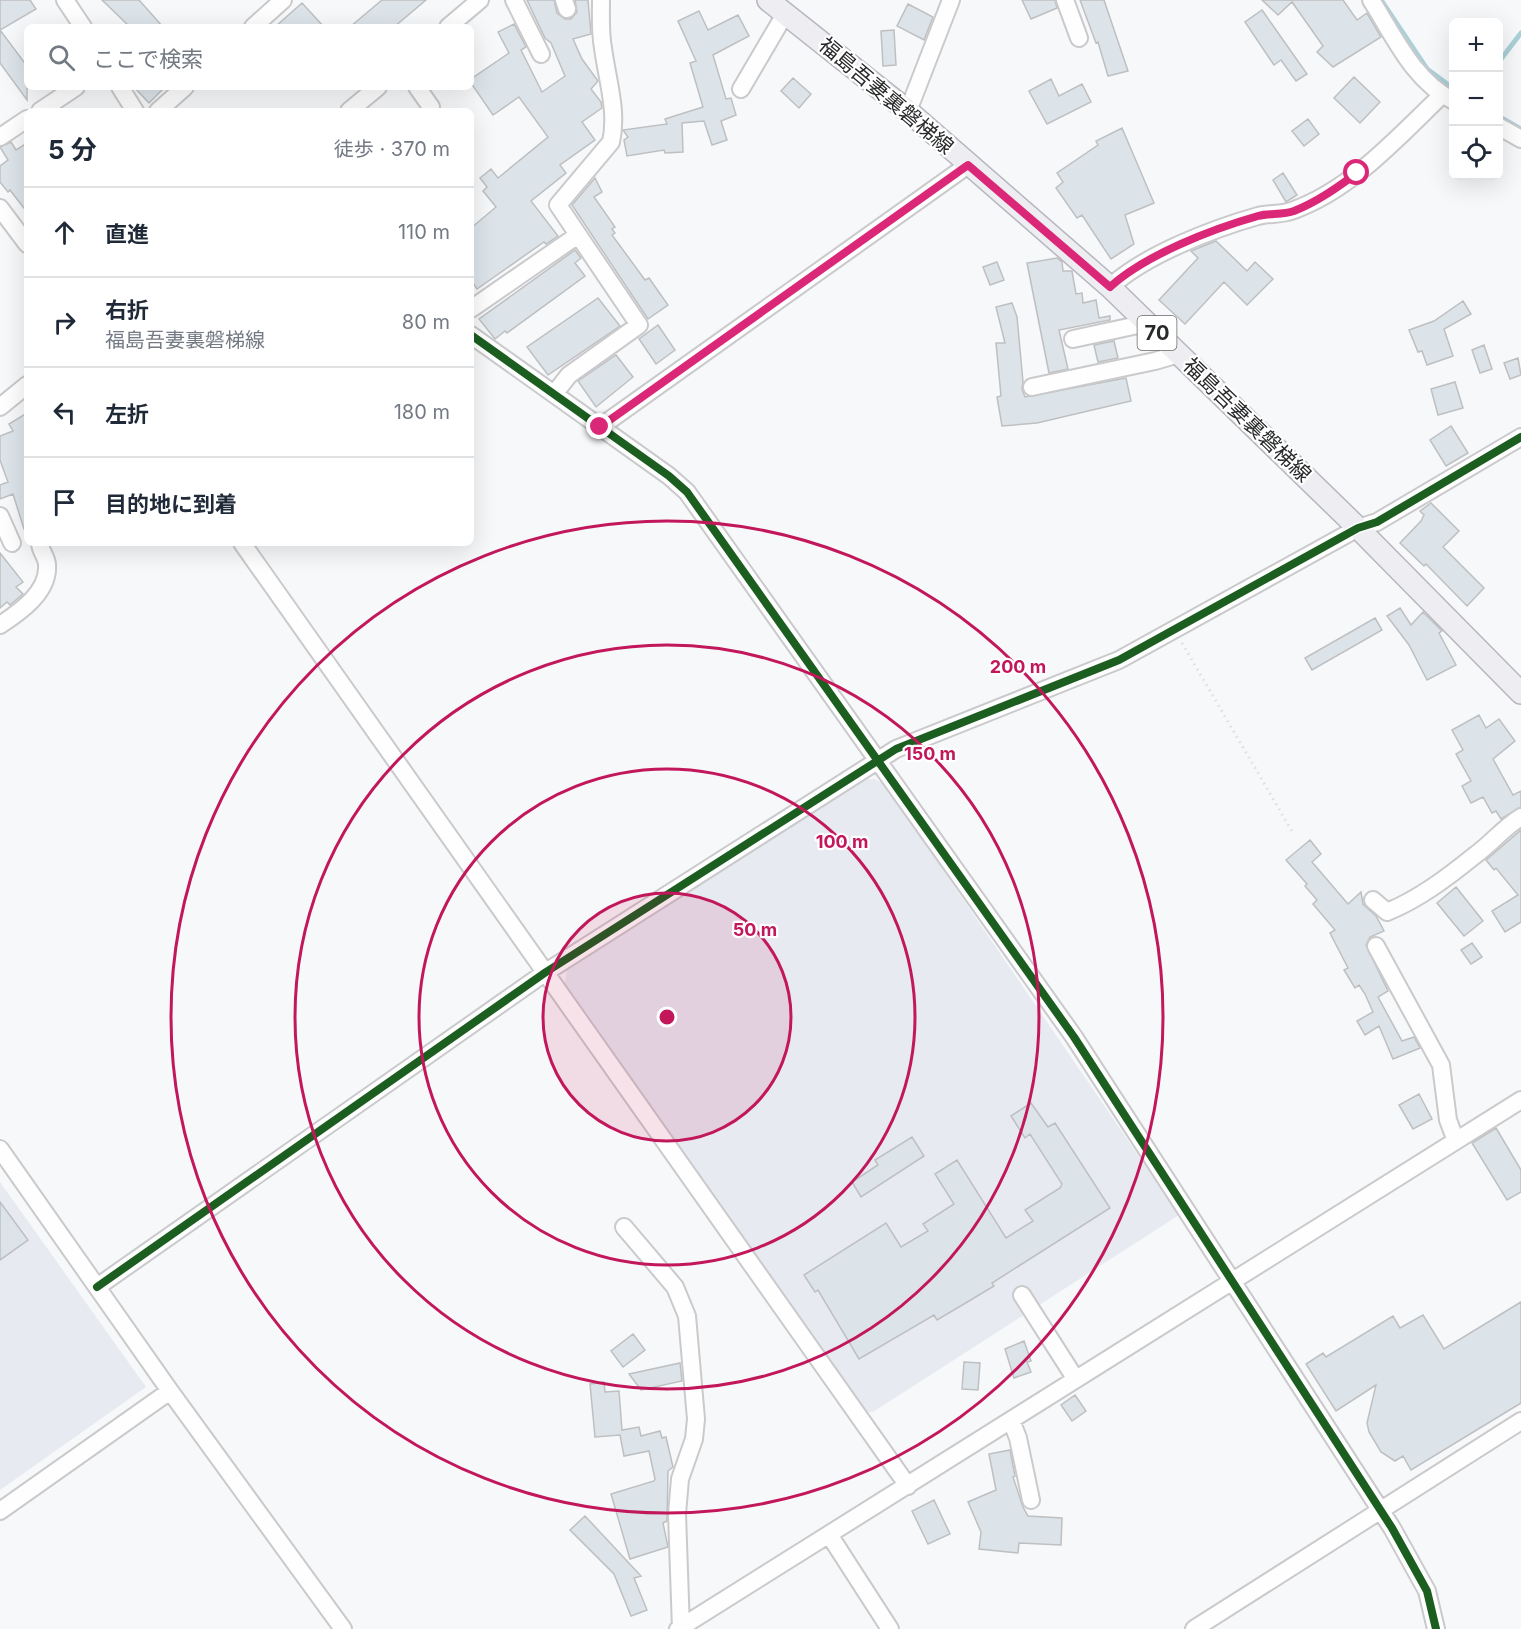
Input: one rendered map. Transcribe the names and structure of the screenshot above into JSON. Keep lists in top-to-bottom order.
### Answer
{
  "streets": {
    "main road": ["福島吾妻裏磐梯線", "70"]
  },
  "page": {
    "map_buttons": ["+", "−"],
    "search": "ここで検索",
    "heading": ["5 分", "徒歩 · 370 m"],
    "list": [
      ["直進", "110 m"],
      ["右折", "福島吾妻裏磐梯線", "80 m"],
      ["左折", "180 m"],
      "目的地に到着"
    ]
  },
  "rings": [
    "200 m",
    "150 m",
    "100 m",
    "50 m"
  ]
}
